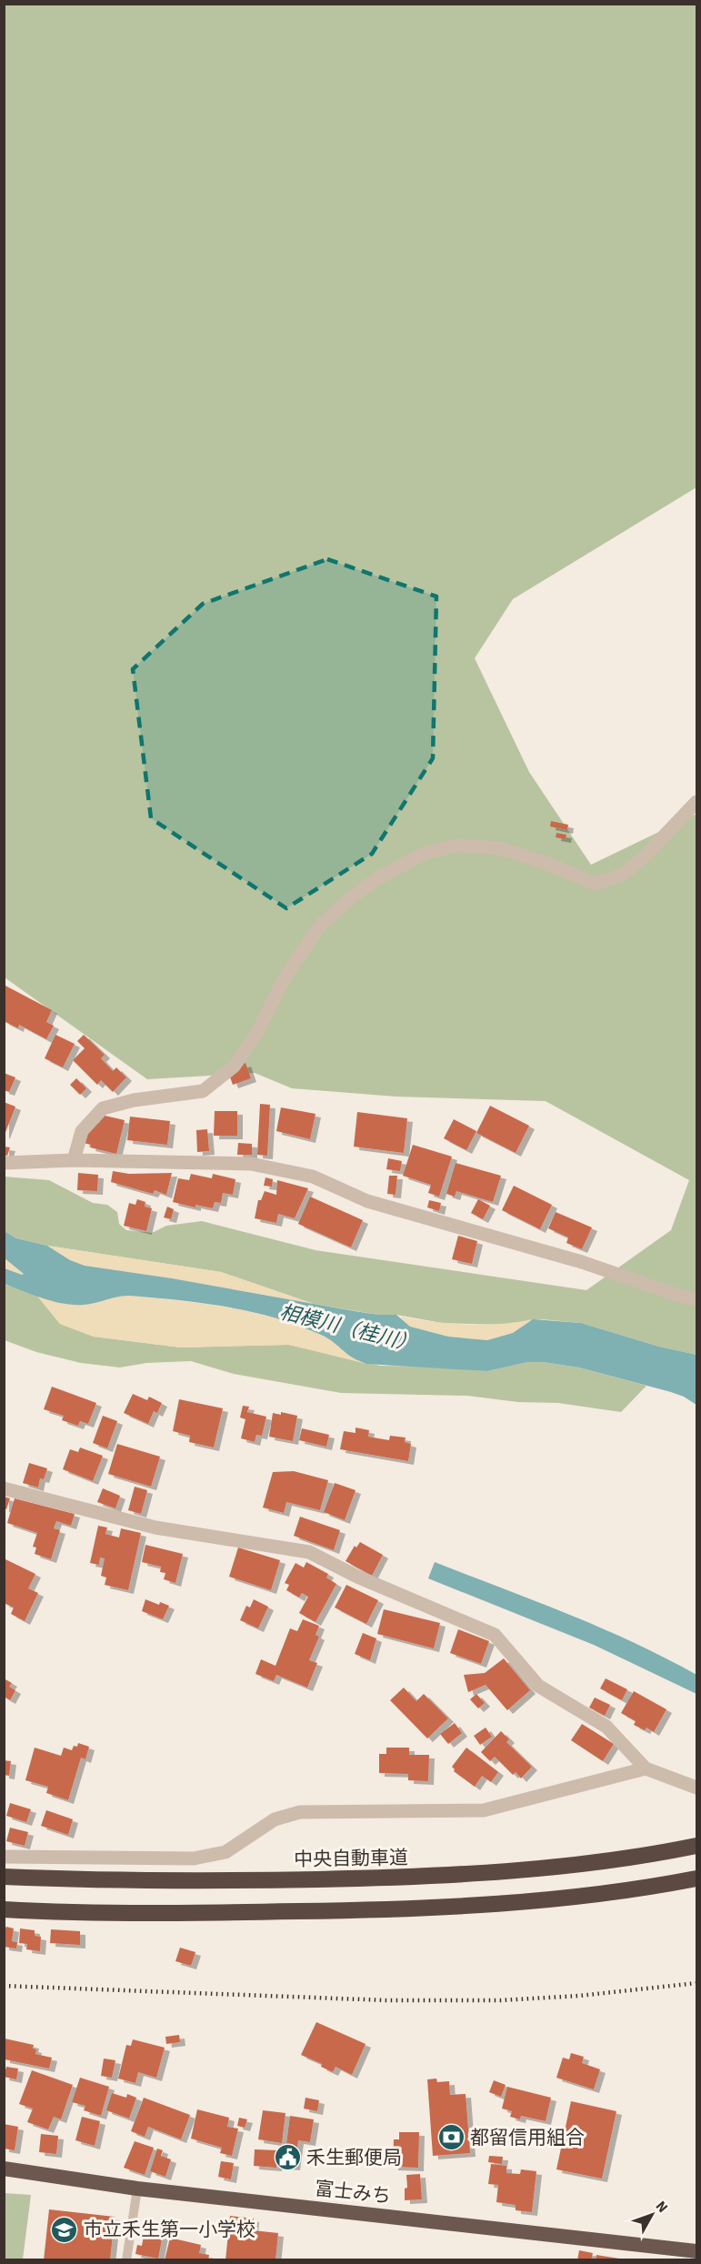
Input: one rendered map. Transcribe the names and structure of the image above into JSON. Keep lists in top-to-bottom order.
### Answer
{
  "streets": {
    "highway": ["中央自動車道", "富士みち"]
  },
  "water": ["相模川（桂川）"],
  "places": {
    "bank": ["都留信用組合"],
    "public building": ["禾生郵便局"],
    "school or university": ["市立禾生第一小学校"]
  },
  "north": "top right"
}
